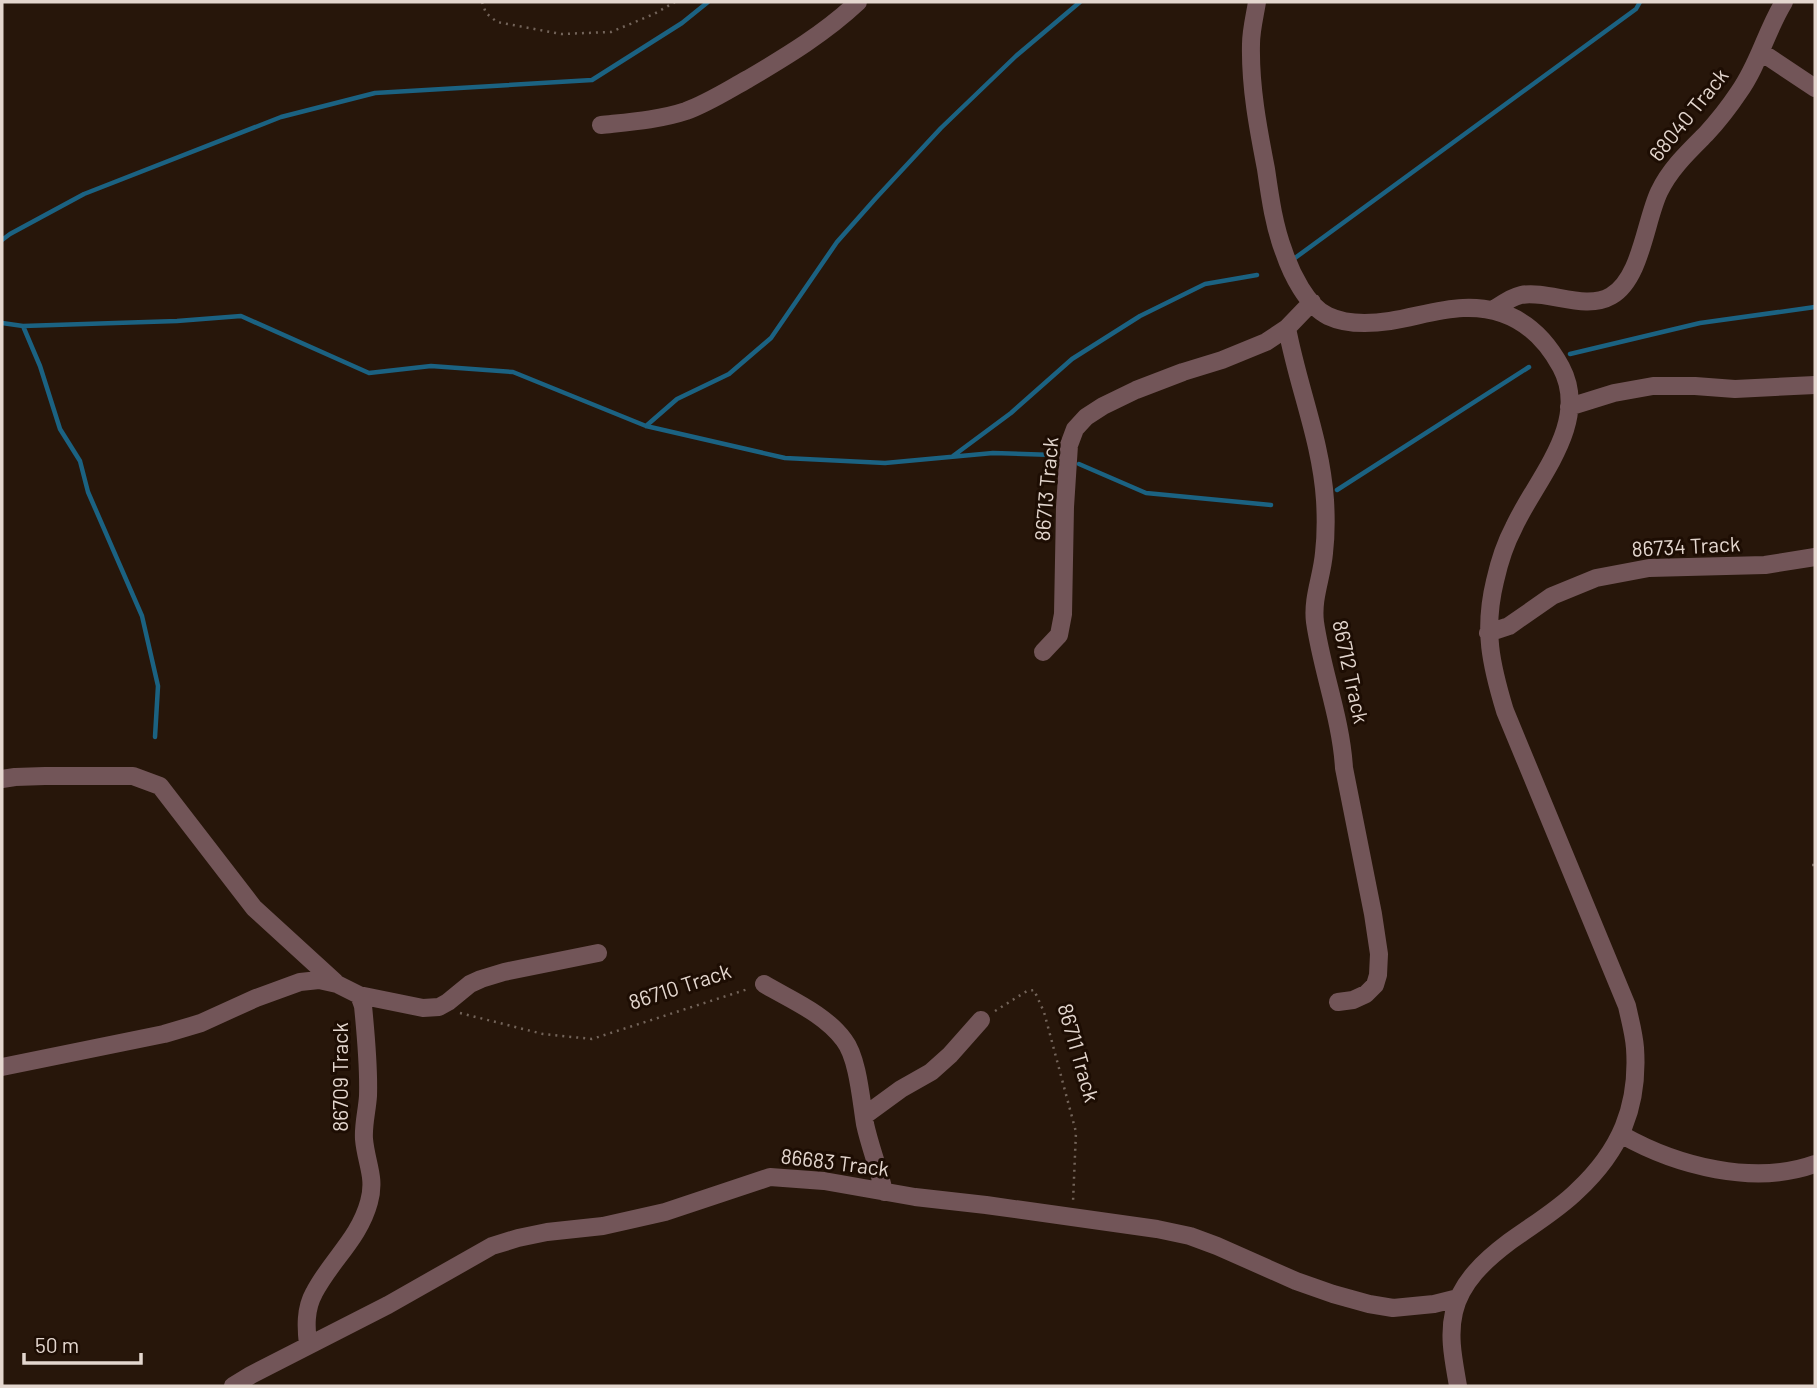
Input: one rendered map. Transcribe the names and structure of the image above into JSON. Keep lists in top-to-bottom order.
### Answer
{
  "streets": {
    "street": [
      "68040 Track",
      "86713 Track",
      "86734 Track",
      "86712 Track",
      "86710 Track",
      "86709 Track",
      "86683 Track"
    ],
    "path": ["86711 Track"]
  },
  "crossings": [
    ["86713 Track", "86712 Track"],
    ["86710 Track", "86683 Track"],
    ["86711 Track", "86683 Track"],
    ["86709 Track", "86683 Track"]
  ],
  "scale_bar": "50 m"
}
